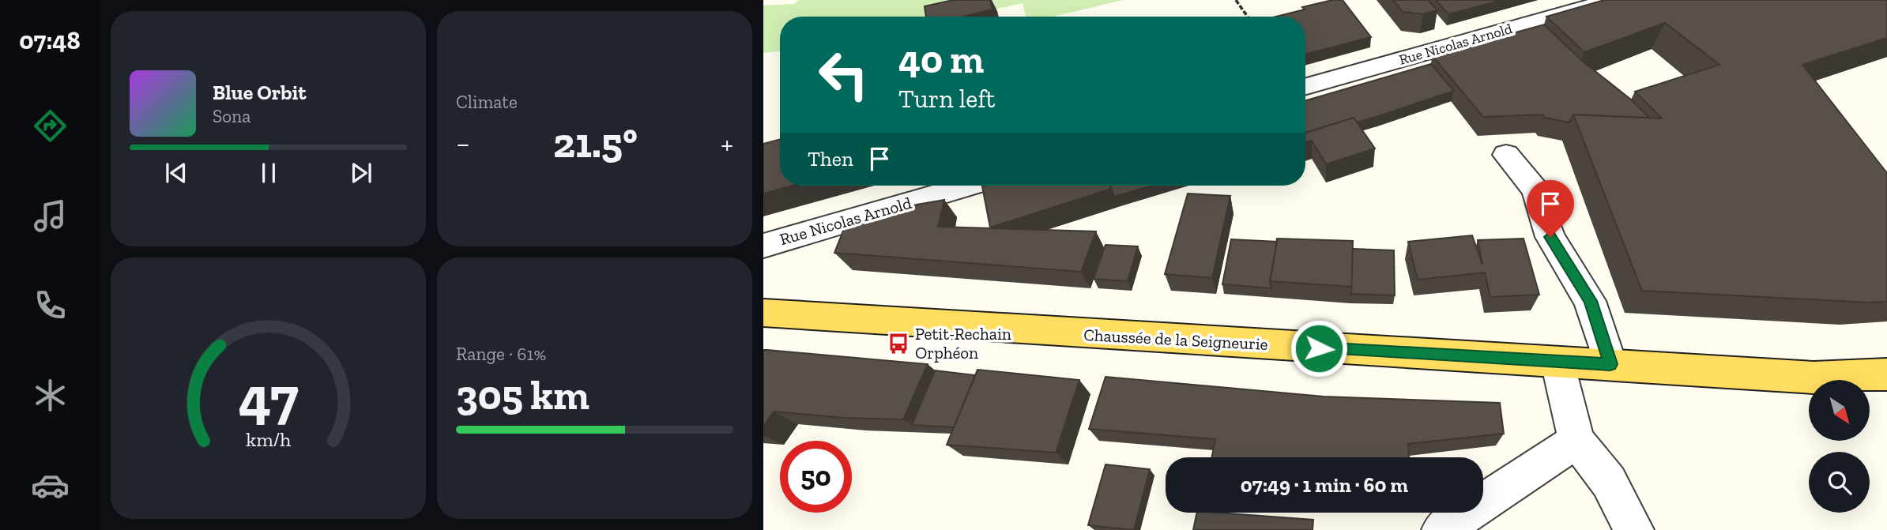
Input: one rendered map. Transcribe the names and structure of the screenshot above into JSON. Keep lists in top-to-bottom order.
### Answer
{
  "streets": {
    "main road": ["Chaussée de la Seigneurie"],
    "street": ["Rue Nicolas Arnold"]
  },
  "places": {
    "bus stop": ["Petit-Rechain Orphéon"]
  },
  "north": "bottom right",
  "page": {
    "tabs": "07:48",
    "tile": [
      "Climate",
      ["Range · 61%", "305 km"]
    ],
    "turn": ["40 m", "Turn left"],
    "song": ["Blue Orbit", "Sona"],
    "heat": ["−", "21.5°", "+"],
    "then": "Then",
    "limit": "50",
    "trip": "07:49 · 1 min · 60 m",
    "gauge": ["47", "km/h"]
  }
}
